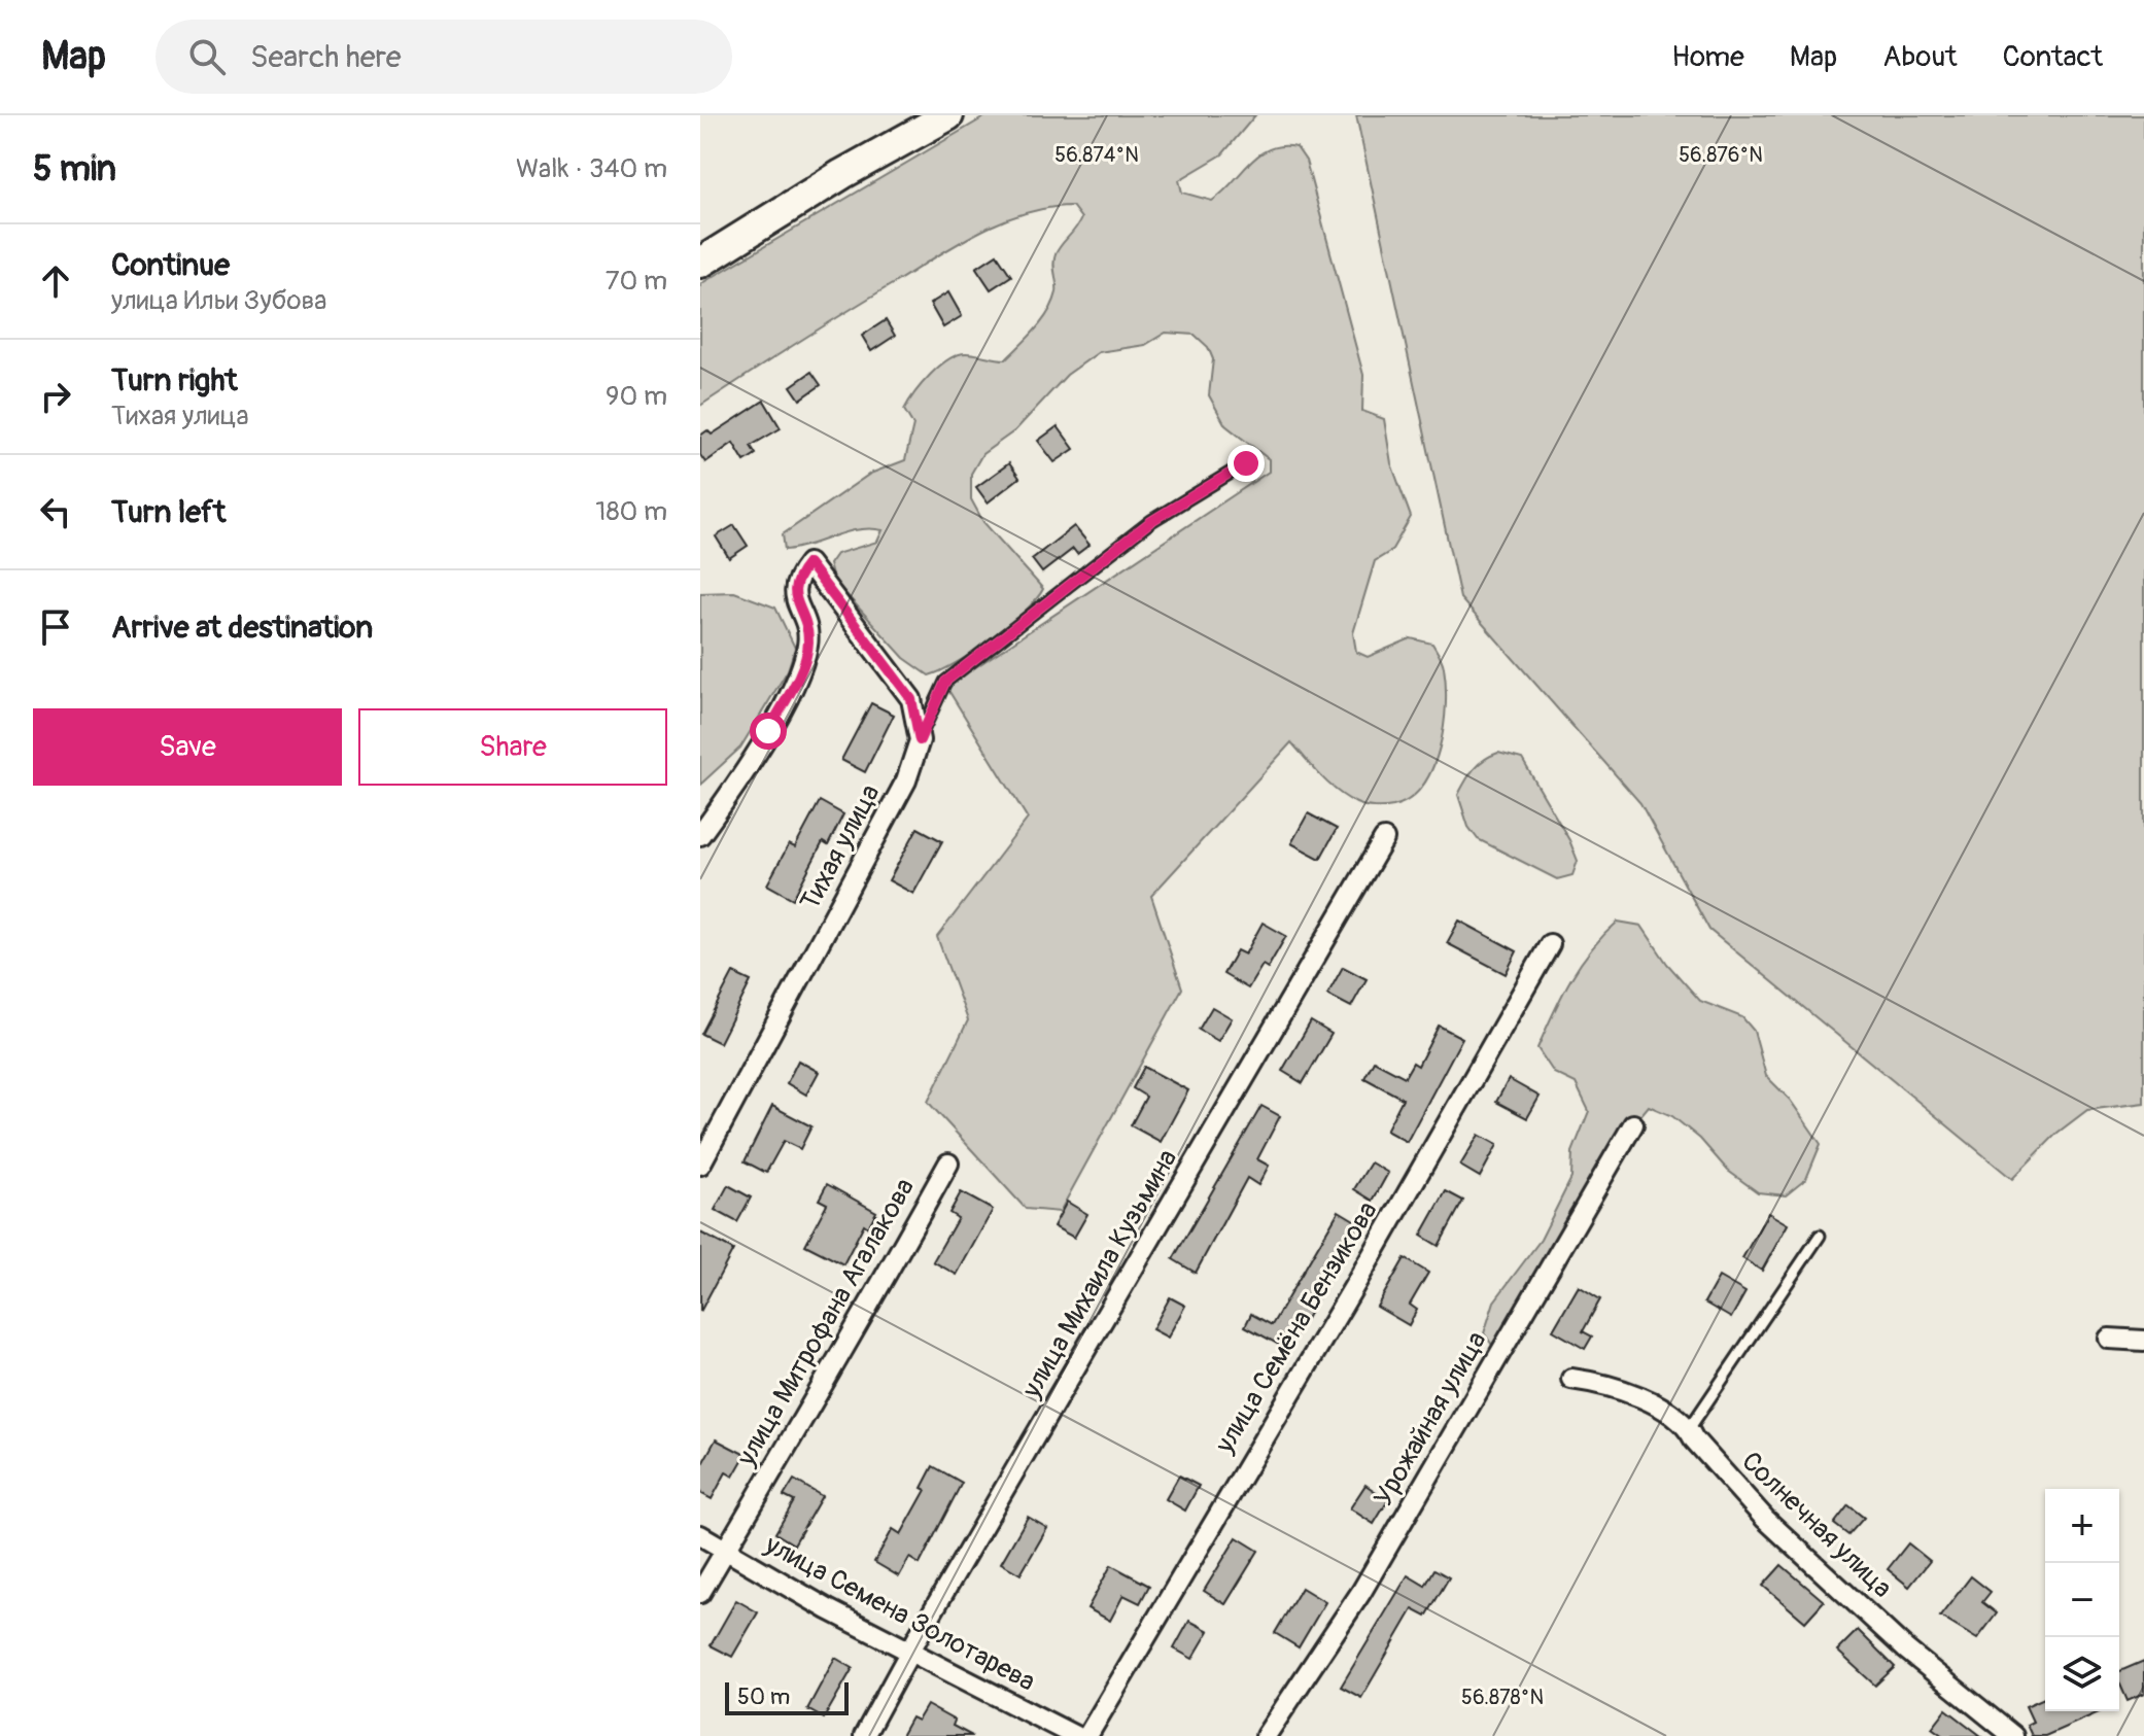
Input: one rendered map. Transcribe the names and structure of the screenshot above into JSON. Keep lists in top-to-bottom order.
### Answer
{
  "streets": {
    "street": [
      "Тихая улица",
      "улица Михаила Кузьмина",
      "улица Митрофана Агалакова",
      "улица Семёна Бензикова",
      "Урожайная улица",
      "Солнечная улица",
      "улица Семена Золотарева"
    ]
  },
  "crossings": [
    ["улица Михаила Кузьмина", "улица Семена Золотарева"],
    ["улица Митрофана Агалакова", "улица Семена Золотарева"]
  ],
  "scale_bar": "50 m",
  "page": {
    "header": "Map",
    "search": "Search here",
    "nav": [
      "Home",
      "Map",
      "About",
      "Contact"
    ],
    "heading": ["5 min", "Walk · 340 m"],
    "list": [
      ["Continue", "улица Ильи Зубова", "70 m"],
      ["Turn right", "Тихая улица", "90 m"],
      ["Turn left", "180 m"],
      "Arrive at destination"
    ],
    "buttons": ["Save", "Share"],
    "map_buttons": ["+", "−"],
    "scale": "50 m"
  },
  "coordinates": ["56.874°N", "56.876°N", "56.878°N"]
}
